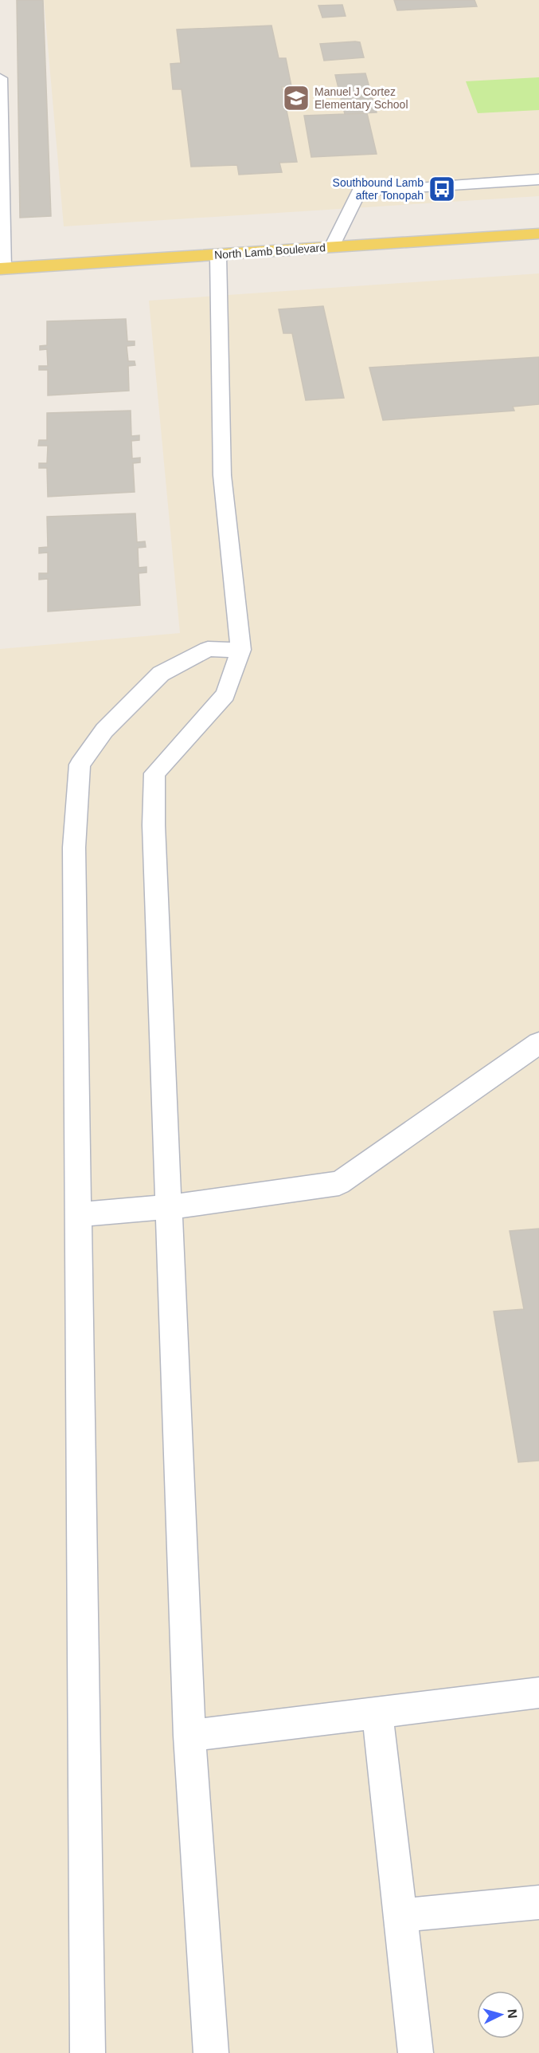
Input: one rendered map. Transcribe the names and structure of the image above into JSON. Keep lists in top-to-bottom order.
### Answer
{
  "streets": {
    "main road": ["North Lamb Boulevard"]
  },
  "places": {
    "school or university": ["Manuel J Cortez Elementary School"],
    "bus stop": ["Southbound Lamb after Tonopah"]
  },
  "north": "right"
}
